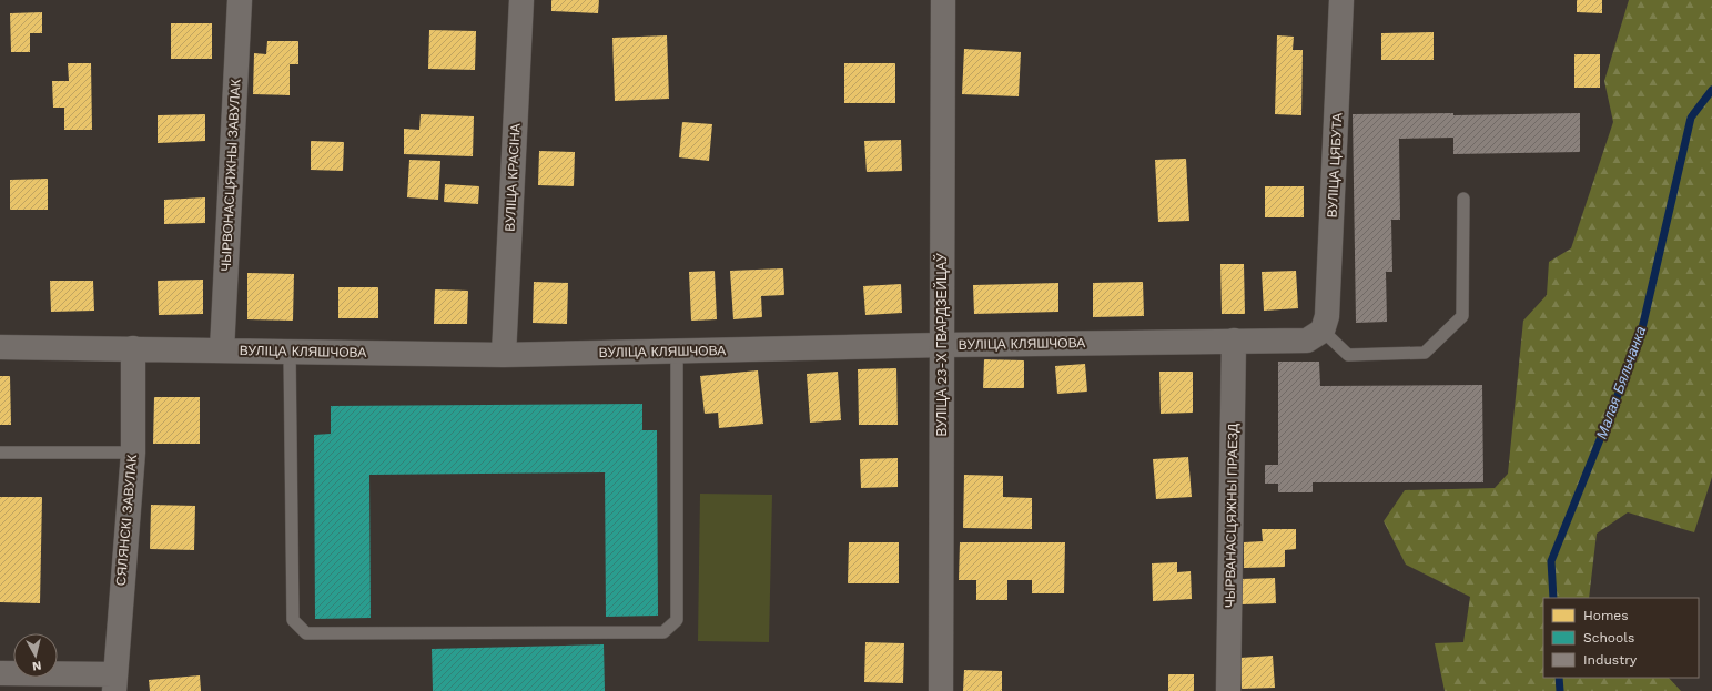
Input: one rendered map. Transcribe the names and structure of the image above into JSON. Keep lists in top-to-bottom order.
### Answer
{
  "streets": {
    "street": [
      "ВУЛІЦА ЦЯБУТА",
      "ЧЫРВОНАСЦЯЖНЫ ЗАВУЛАК",
      "ВУЛІЦА КРАСІНА",
      "ВУЛІЦА КЛЯШЧОВА",
      "ВУЛІЦА 23-Х ГВАРДЗЕЙЦАЎ",
      "ЧЫРВАНАСЦЯЖНЫ ПРАЕЗД",
      "СЯЛЯНСКІ ЗАВУЛАК"
    ]
  },
  "crossings": [
    ["ВУЛІЦА ЦЯБУТА", "ВУЛІЦА КЛЯШЧОВА"],
    ["ЧЫРВОНАСЦЯЖНЫ ЗАВУЛАК", "ВУЛІЦА КЛЯШЧОВА"],
    ["ВУЛІЦА КРАСІНА", "ВУЛІЦА КЛЯШЧОВА"],
    ["ВУЛІЦА КЛЯШЧОВА", "ВУЛІЦА 23-Х ГВАРДЗЕЙЦАЎ"],
    ["ВУЛІЦА КЛЯШЧОВА", "ЧЫРВАНАСЦЯЖНЫ ПРАЕЗД"],
    ["ВУЛІЦА КЛЯШЧОВА", "СЯЛЯНСКІ ЗАВУЛАК"]
  ],
  "water": ["Малая Бяльчанка"],
  "legend": ["Homes", "Schools", "Industry"],
  "north": "bottom"
}
